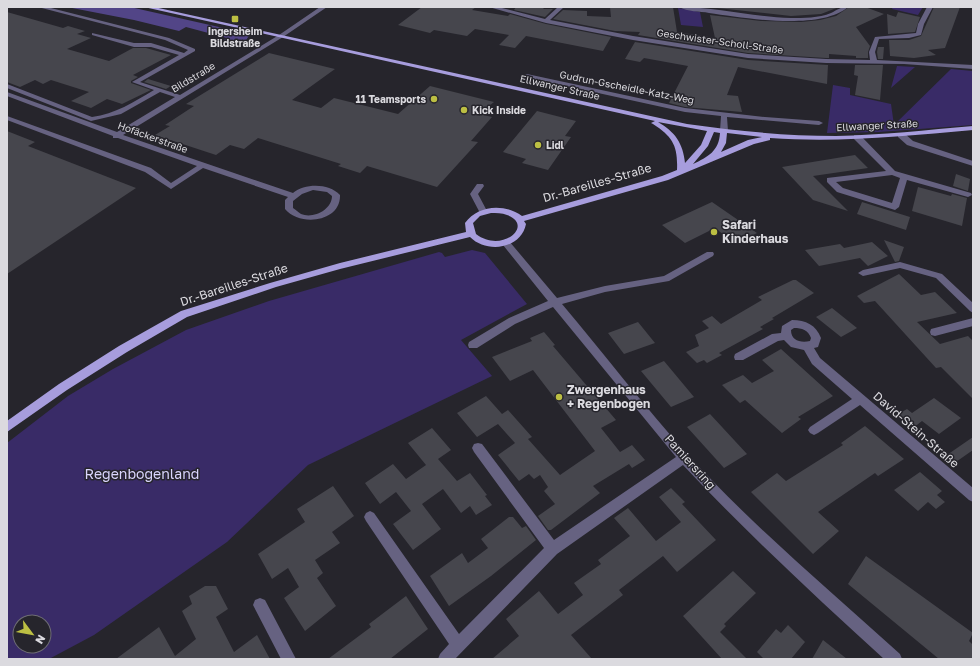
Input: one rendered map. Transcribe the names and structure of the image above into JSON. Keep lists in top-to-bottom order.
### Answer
{
  "streets": {
    "main road": ["Ellwanger Straße", "Dr.-Bareilles-Straße"],
    "street": [
      "Geschwister-Scholl-Straße",
      "Bildstraße",
      "Gudrun-Gscheidle-Katz-Weg",
      "Hofäckerstraße",
      "David-Stein-Straße",
      "Pamiersring"
    ]
  },
  "crossings": [
    ["Bildstraße", "Ellwanger Straße"],
    ["Bildstraße", "Hofäckerstraße"],
    ["Ellwanger Straße", "Dr.-Bareilles-Straße"],
    ["Dr.-Bareilles-Straße", "Pamiersring"]
  ],
  "parks": ["Regenbogenland"],
  "places": {
    "transit": ["Ingersheim Bildstraße"],
    "other": [
      "11 Teamsports",
      "Kick Inside",
      "Lidl",
      "Safari Kinderhaus",
      "Zwergenhaus + Regenbogen"
    ]
  },
  "north": "bottom right"
}
